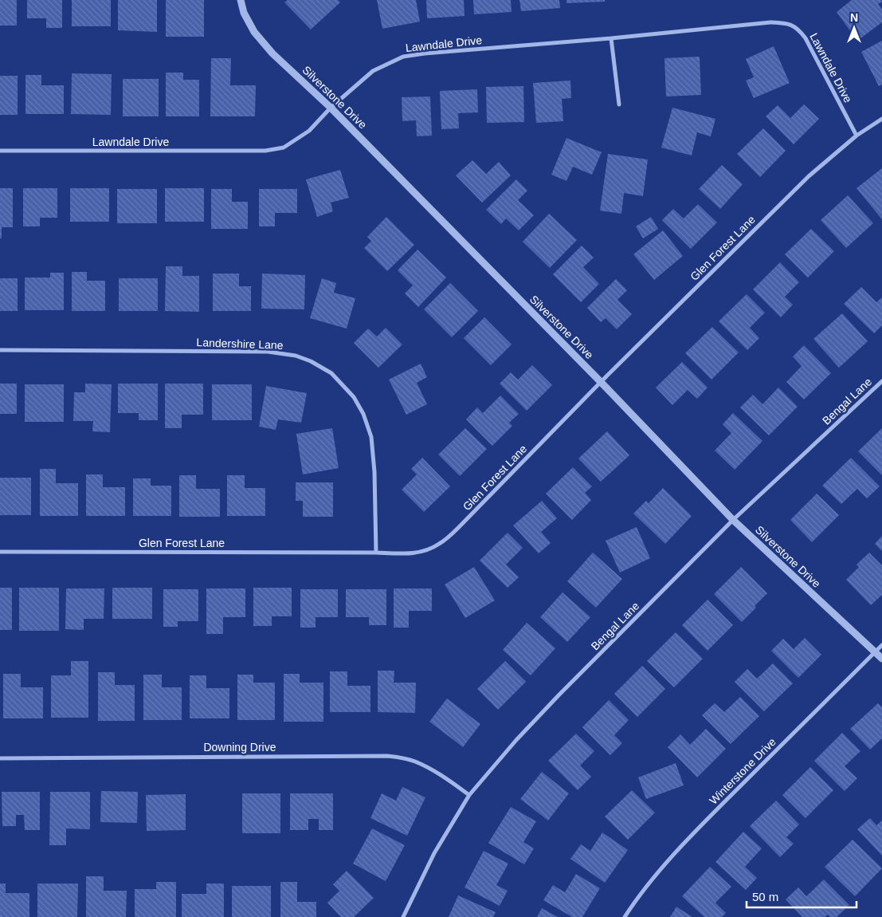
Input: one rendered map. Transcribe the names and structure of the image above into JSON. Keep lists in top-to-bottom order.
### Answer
{
  "streets": {
    "street": [
      "Lawndale Drive",
      "Silverstone Drive",
      "Glen Forest Lane",
      "Landershire Lane",
      "Bengal Lane",
      "Downing Drive",
      "Winterstone Drive"
    ]
  },
  "crossings": [
    ["Lawndale Drive", "Silverstone Drive"],
    ["Lawndale Drive", "Glen Forest Lane"],
    ["Silverstone Drive", "Glen Forest Lane"],
    ["Silverstone Drive", "Bengal Lane"],
    ["Silverstone Drive", "Winterstone Drive"],
    ["Glen Forest Lane", "Landershire Lane"],
    ["Bengal Lane", "Downing Drive"]
  ],
  "scale_bar": "50 m",
  "north": "top"
}
